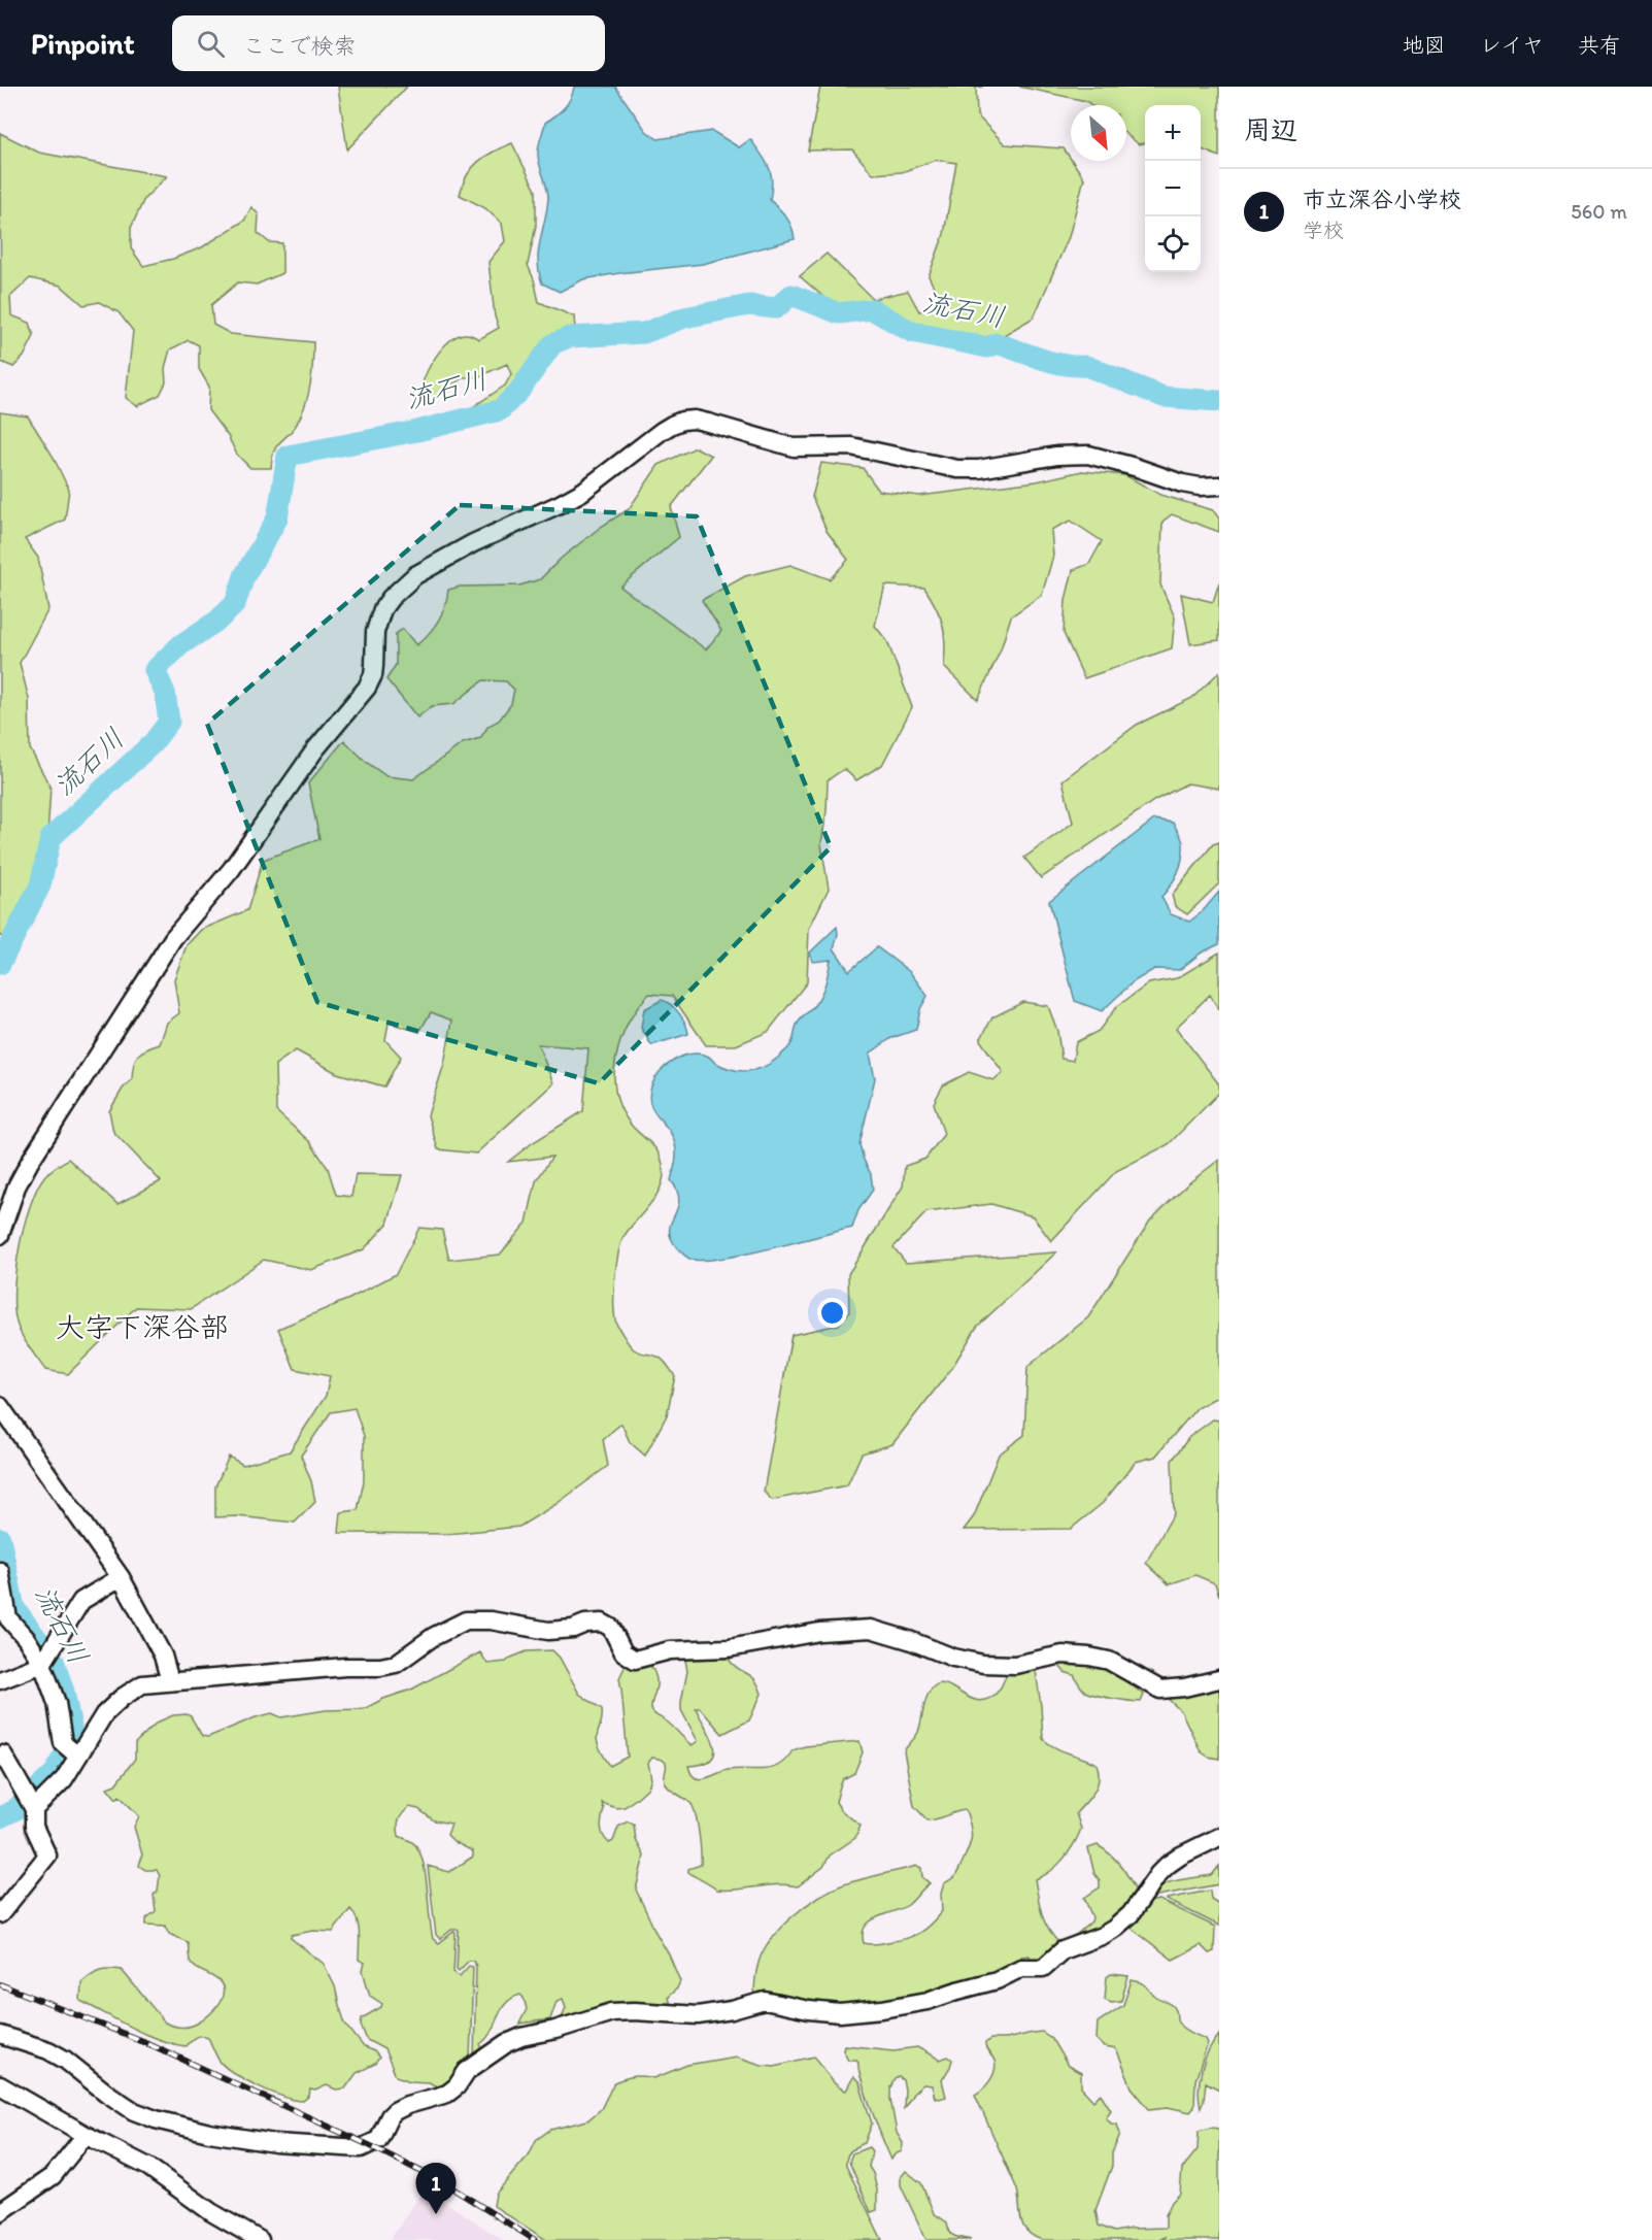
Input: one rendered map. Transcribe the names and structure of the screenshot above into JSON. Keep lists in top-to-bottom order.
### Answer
{
  "districts": ["大字下深谷部"],
  "water": ["流石川"],
  "north": "bottom right",
  "page": {
    "header": "Pinpoint",
    "search": "ここで検索",
    "nav": ["地図", "レイヤ", "共有"],
    "heading": "周辺",
    "map_buttons": ["+", "−"],
    "list": [
      {
        "mark": "1",
        "name": "市立深谷小学校",
        "note": "学校",
        "value": "560 m"
      }
    ],
    "pins": "1"
  }
}
